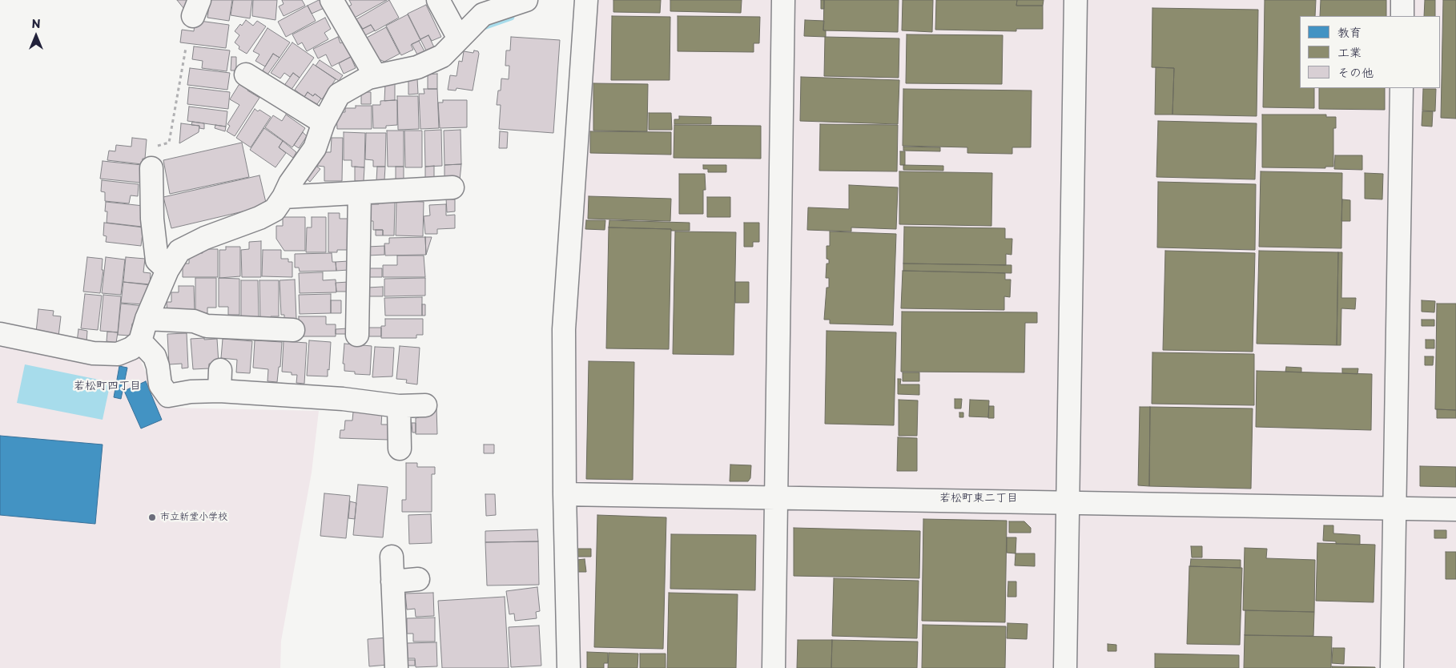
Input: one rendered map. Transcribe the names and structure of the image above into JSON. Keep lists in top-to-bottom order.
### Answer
{
  "districts": ["若松町四丁目", "若松町東二丁目"],
  "places": ["市立新堂小学校"],
  "legend": ["教育", "工業", "その他"],
  "north": "top"
}
